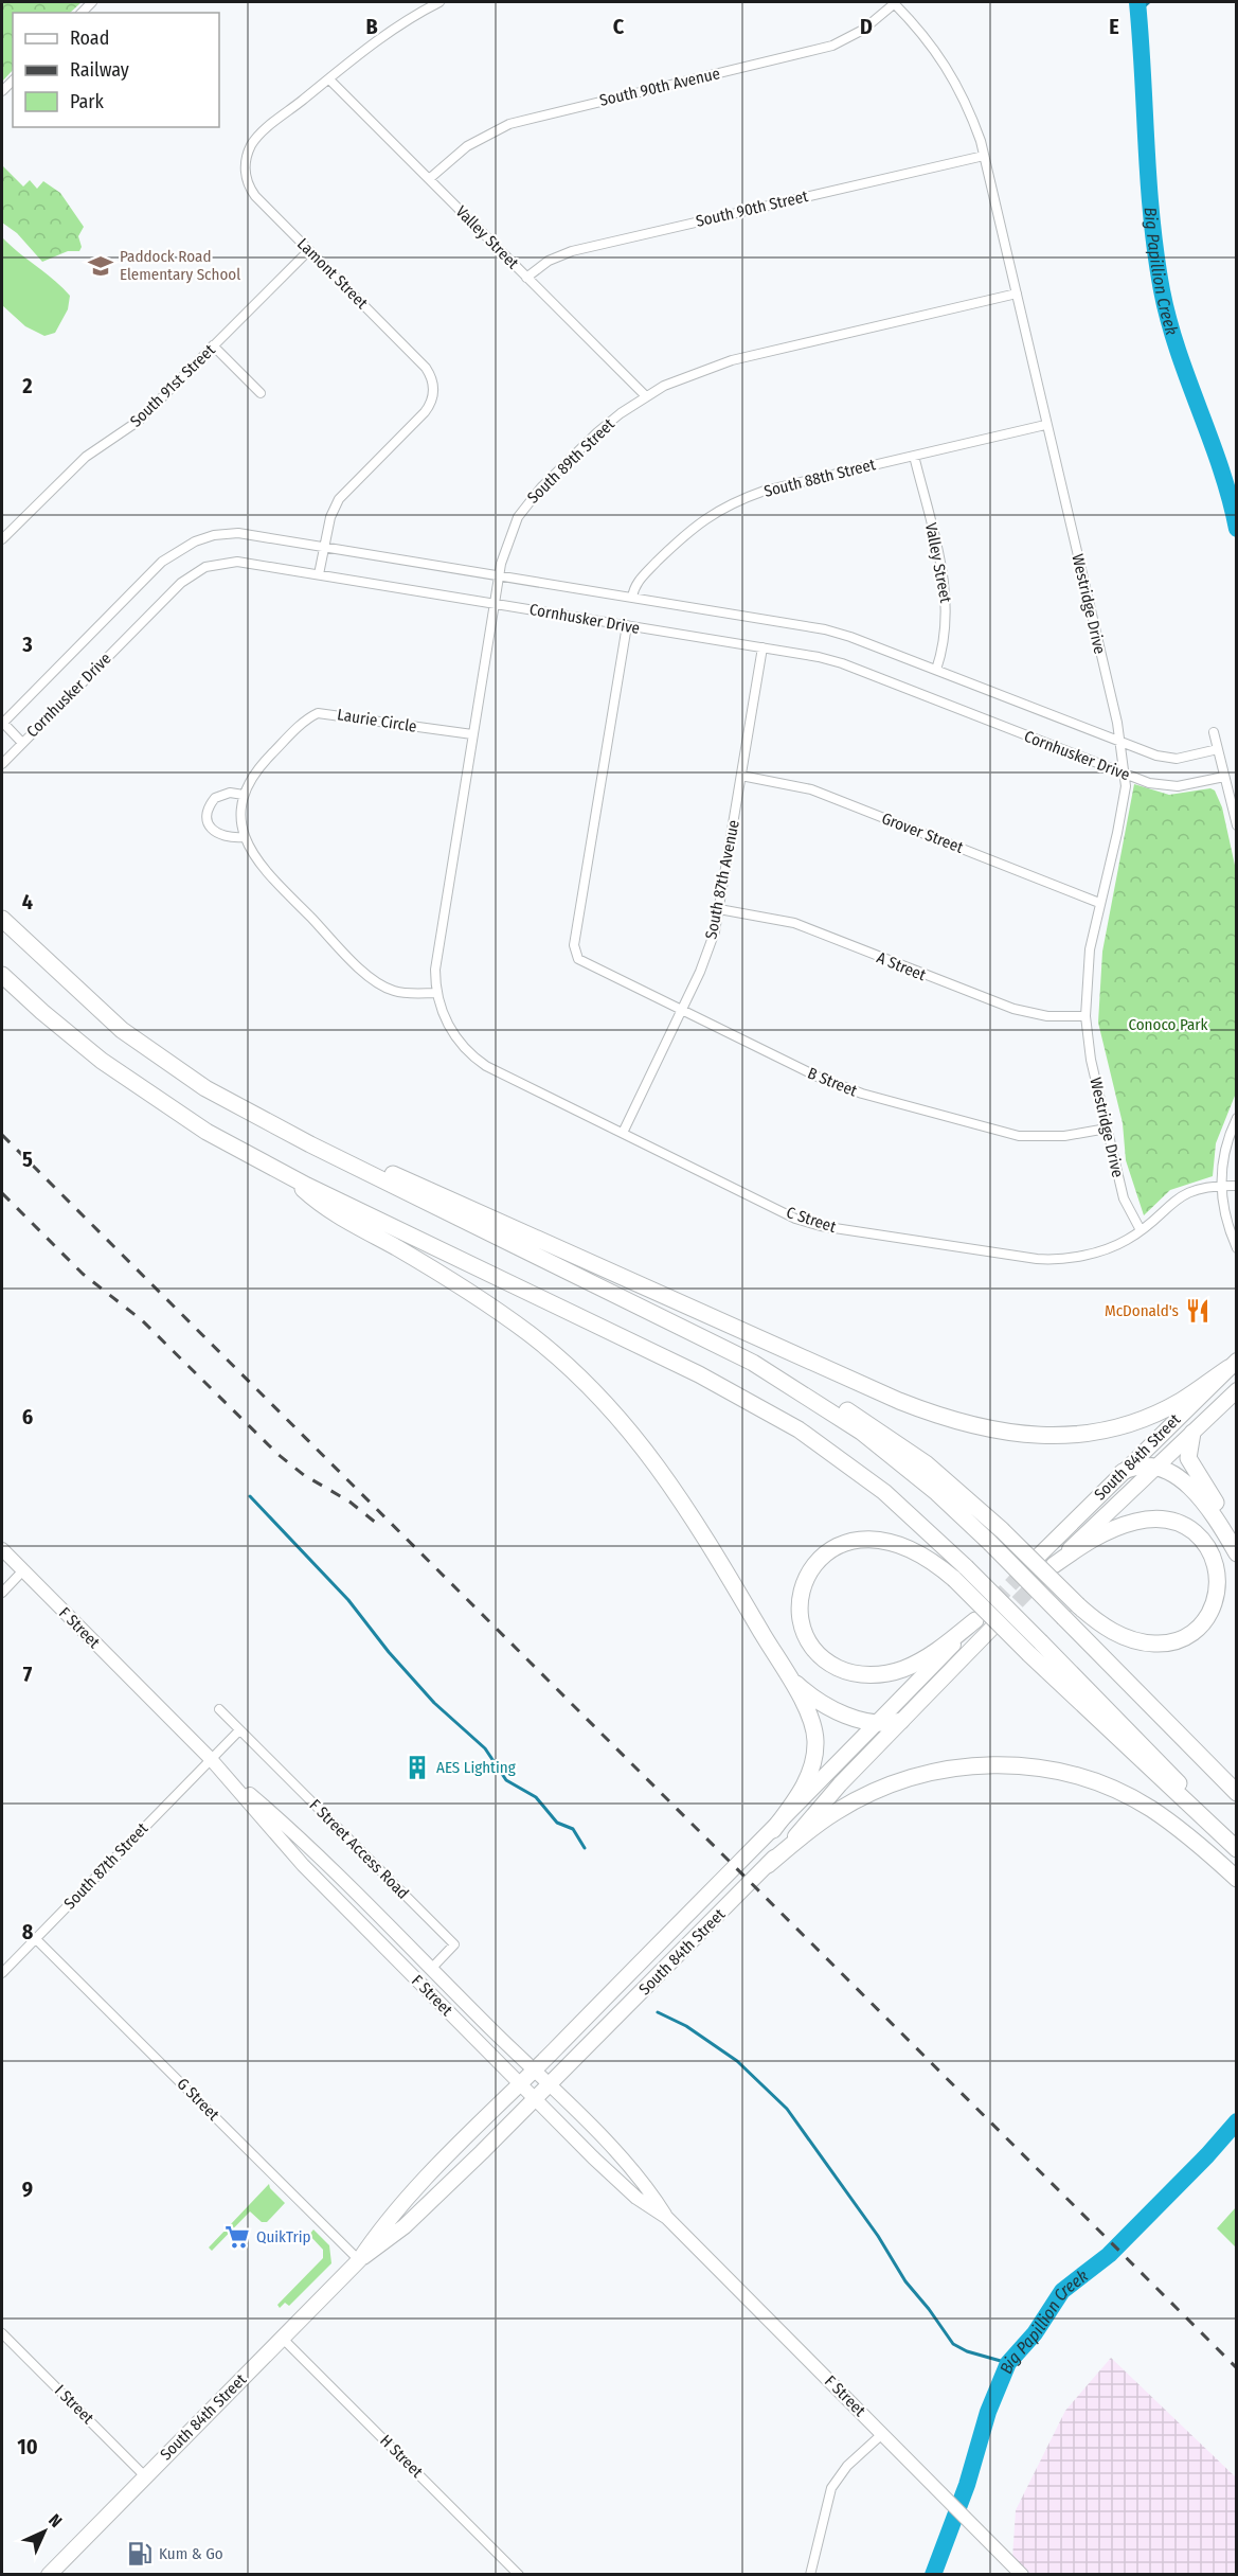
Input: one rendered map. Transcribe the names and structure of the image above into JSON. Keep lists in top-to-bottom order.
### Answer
{
  "streets": {
    "main road": ["South 84th Street"],
    "street": [
      "South 90th Avenue",
      "South 90th Street",
      "Valley Street",
      "Lamont Street",
      "South 91st Street",
      "South 89th Street",
      "South 88th Street",
      "Westridge Drive",
      "Cornhusker Drive",
      "Laurie Circle",
      "Grover Street",
      "South 87th Avenue",
      "A Street",
      "B Street",
      "C Street",
      "F Street",
      "F Street Access Road",
      "South 87th Street",
      "G Street",
      "I Street",
      "H Street"
    ]
  },
  "crossings": [
    ["South 90th Avenue", "Valley Street"],
    ["South 90th Avenue", "Westridge Drive"],
    ["South 90th Street", "Valley Street"],
    ["South 90th Street", "Westridge Drive"],
    ["Valley Street", "Lamont Street"],
    ["Valley Street", "South 89th Street"],
    ["Valley Street", "South 88th Street"],
    ["Valley Street", "Cornhusker Drive"],
    ["Lamont Street", "South 91st Street"],
    ["Lamont Street", "Cornhusker Drive"],
    ["South 89th Street", "Westridge Drive"],
    ["South 89th Street", "Cornhusker Drive"],
    ["South 89th Street", "Laurie Circle"],
    ["South 89th Street", "C Street"],
    ["South 88th Street", "Westridge Drive"],
    ["South 88th Street", "Cornhusker Drive"],
    ["Westridge Drive", "Cornhusker Drive"],
    ["Westridge Drive", "Grover Street"],
    ["Westridge Drive", "A Street"],
    ["Westridge Drive", "B Street"],
    ["Westridge Drive", "C Street"],
    ["Cornhusker Drive", "South 87th Avenue"],
    ["Cornhusker Drive", "B Street"],
    ["Grover Street", "South 87th Avenue"],
    ["South 87th Avenue", "A Street"],
    ["South 87th Avenue", "B Street"],
    ["South 87th Avenue", "C Street"],
    ["South 84th Street", "F Street"],
    ["South 84th Street", "G Street"],
    ["South 84th Street", "I Street"],
    ["South 84th Street", "H Street"],
    ["F Street", "F Street Access Road"],
    ["F Street", "South 87th Street"],
    ["South 87th Street", "G Street"]
  ],
  "water": ["Big Papillion Creek"],
  "parks": ["Conoco Park"],
  "places": {
    "school or university": ["Paddock Road Elementary School"],
    "restaurant": ["McDonald's"],
    "building": ["AES Lighting"],
    "supermarket": ["QuikTrip"],
    "fuel station": ["Kum & Go"]
  },
  "legend": ["Road", "Railway", "Park"],
  "north": "top right",
  "grid": {
    "columns": [
      "B",
      "C",
      "D",
      "E"
    ],
    "rows": [
      "2",
      "3",
      "4",
      "5",
      "6",
      "7",
      "8",
      "9",
      "10"
    ]
  }
}
